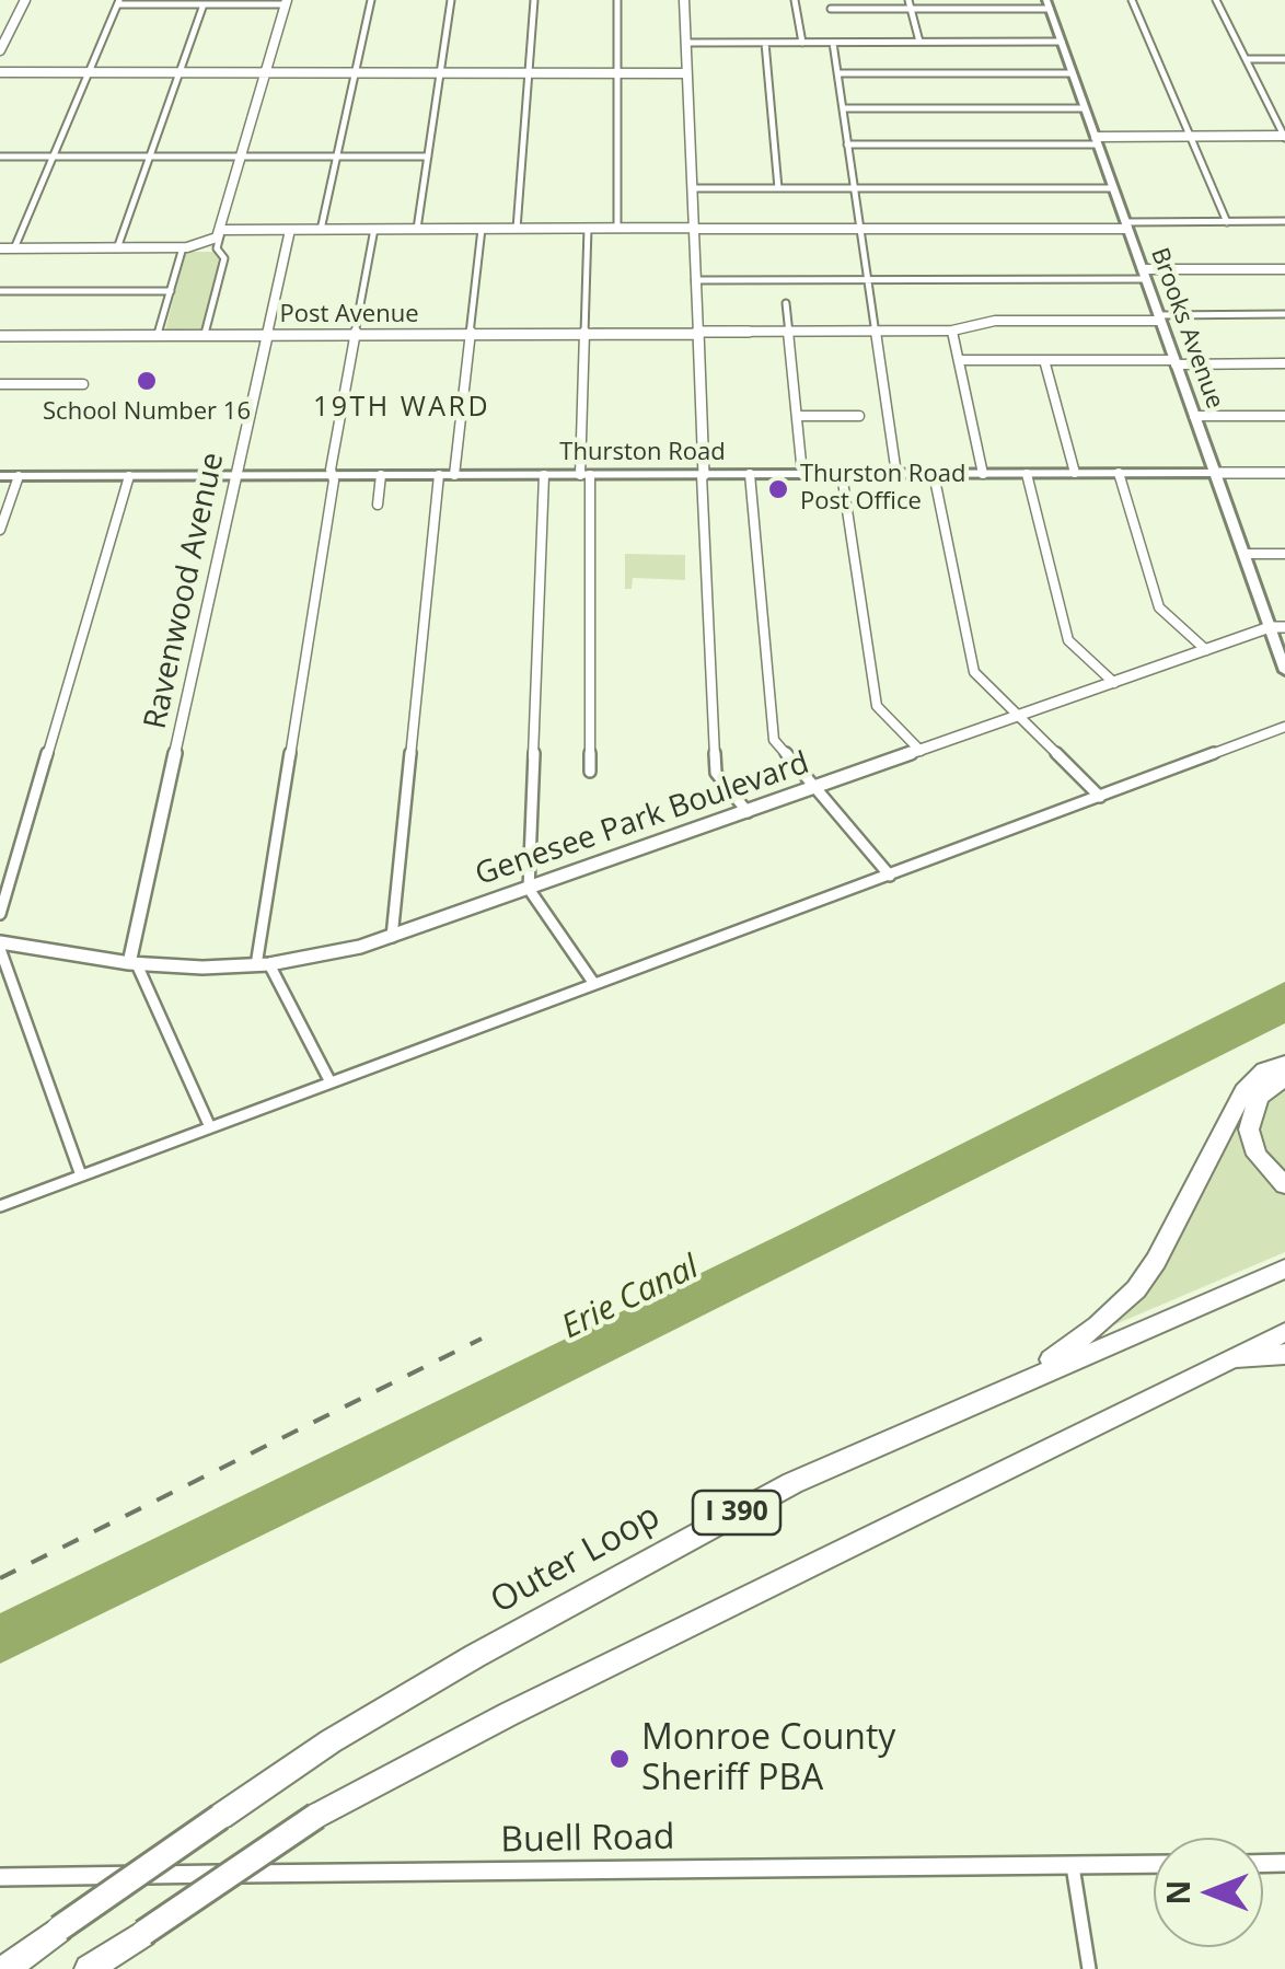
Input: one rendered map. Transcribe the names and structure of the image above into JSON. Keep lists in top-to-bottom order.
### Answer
{
  "streets": {
    "highway": ["I 390", "Outer Loop"],
    "main road": ["Brooks Avenue", "Thurston Road"],
    "street": [
      "Post Avenue",
      "Ravenwood Avenue",
      "Genesee Park Boulevard",
      "Buell Road"
    ]
  },
  "crossings": [
    ["Post Avenue", "Brooks Avenue"],
    ["Post Avenue", "Ravenwood Avenue"],
    ["Brooks Avenue", "Thurston Road"],
    ["Brooks Avenue", "Genesee Park Boulevard"],
    ["Thurston Road", "Ravenwood Avenue"],
    ["Ravenwood Avenue", "Genesee Park Boulevard"]
  ],
  "districts": ["19TH WARD"],
  "water": ["Erie Canal"],
  "places": ["School Number 16", "Thurston Road Post Office", "Monroe County Sheriff PBA"],
  "north": "left"
}
